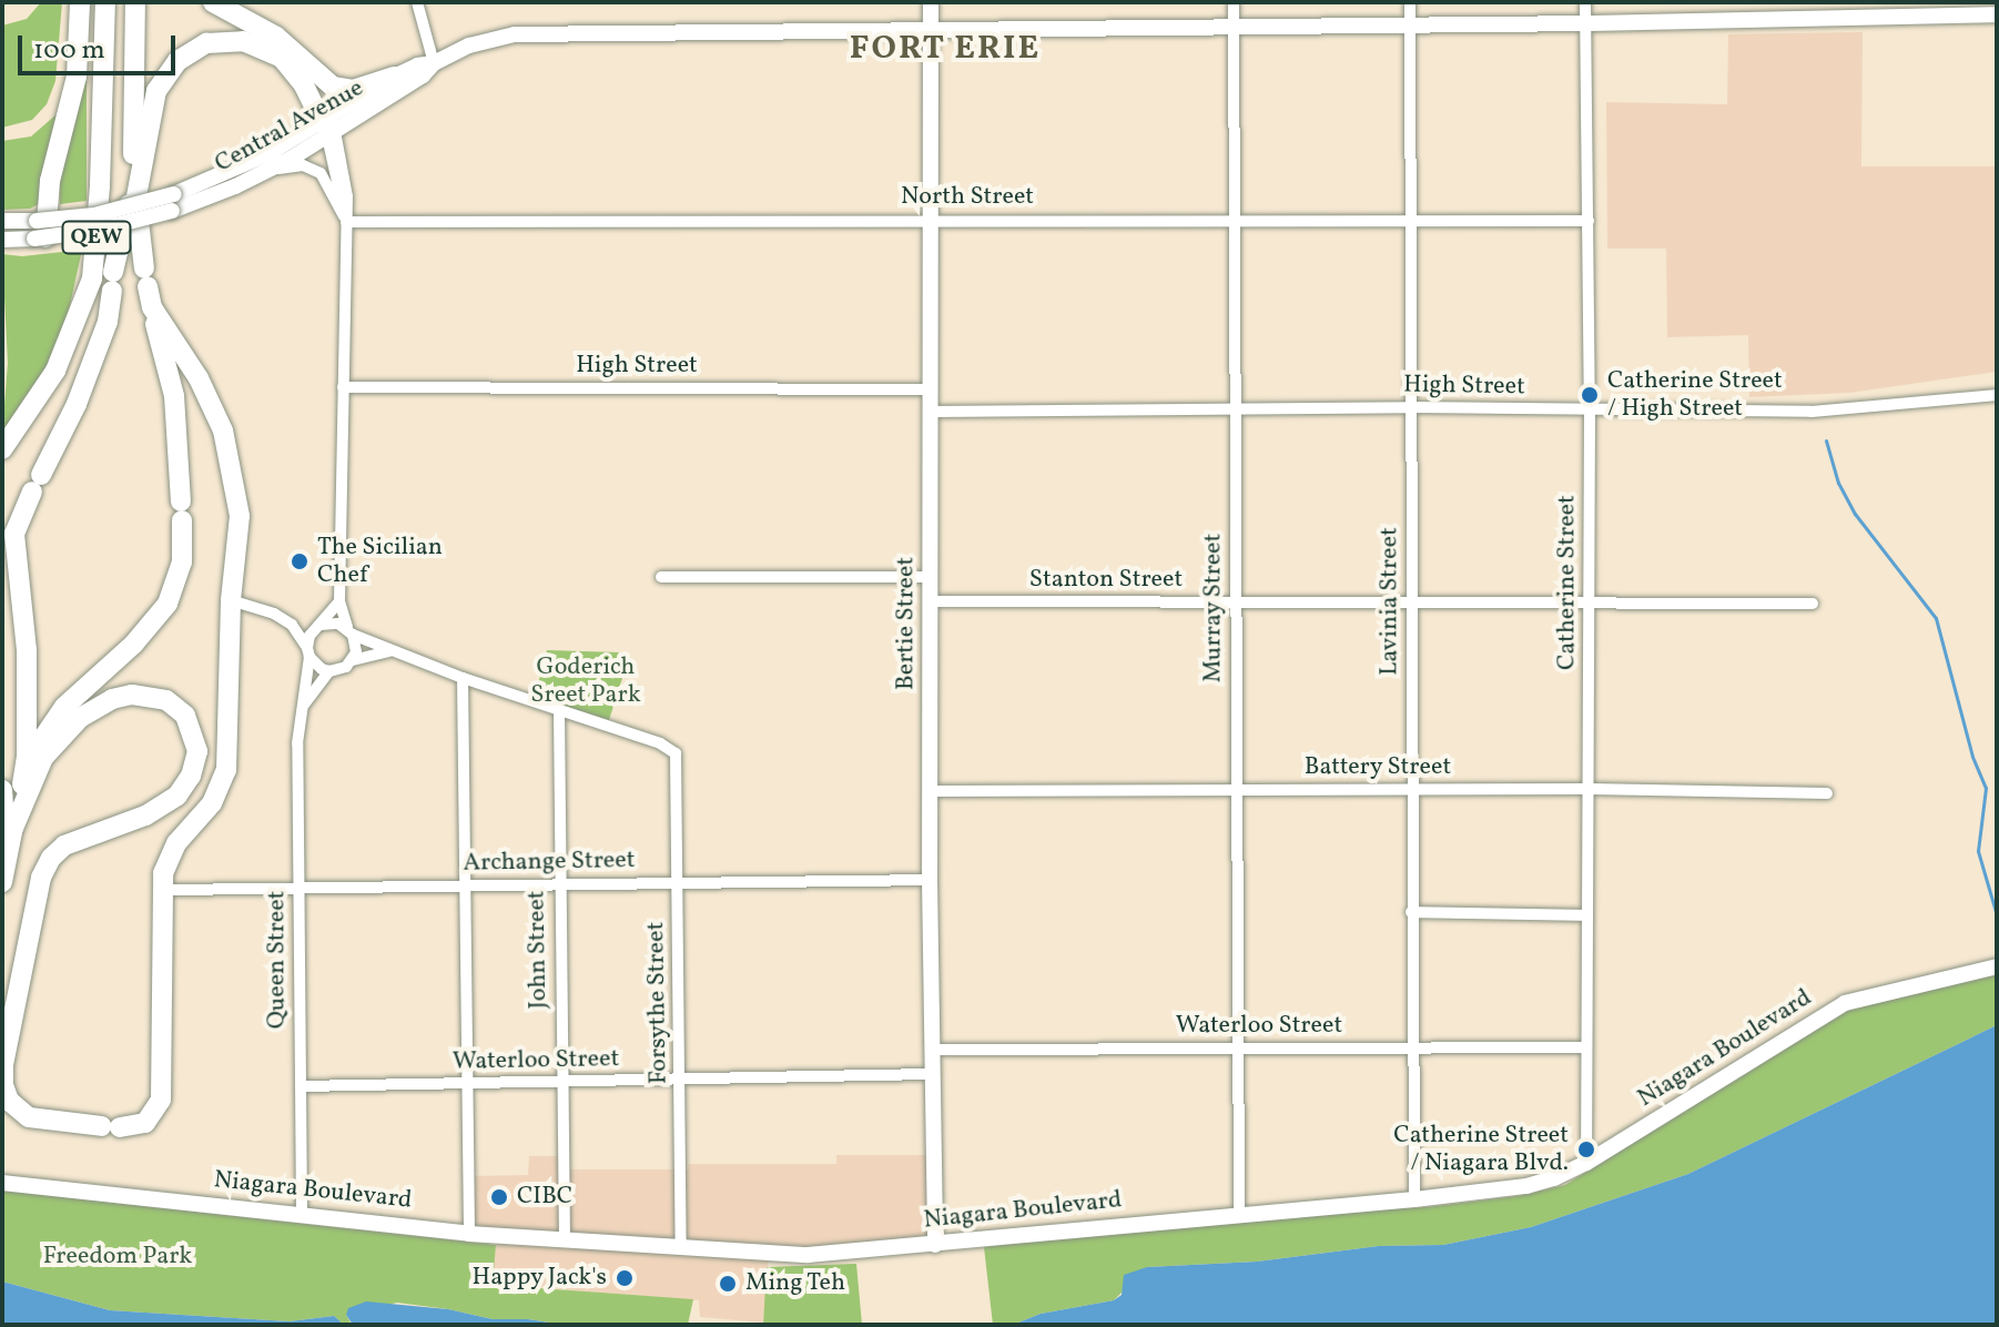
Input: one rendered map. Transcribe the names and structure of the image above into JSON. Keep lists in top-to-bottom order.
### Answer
{
  "streets": {
    "highway": ["QEW"],
    "main road": ["Central Avenue", "Bertie Street", "Niagara Boulevard"],
    "street": [
      "North Street",
      "High Street",
      "Stanton Street",
      "Catherine Street",
      "Lavinia Street",
      "Murray Street",
      "Battery Street",
      "Archange Street",
      "John Street",
      "Queen Street",
      "Forsythe Street",
      "Waterloo Street"
    ]
  },
  "crossings": [
    ["Central Avenue", "Catherine Street"],
    ["Central Avenue", "Lavinia Street"],
    ["Central Avenue", "Murray Street"],
    ["Central Avenue", "Bertie Street"],
    ["North Street", "Catherine Street"],
    ["North Street", "Lavinia Street"],
    ["North Street", "Murray Street"],
    ["North Street", "Bertie Street"],
    ["High Street", "Catherine Street"],
    ["High Street", "Lavinia Street"],
    ["High Street", "Murray Street"],
    ["High Street", "Bertie Street"],
    ["Stanton Street", "Catherine Street"],
    ["Stanton Street", "Lavinia Street"],
    ["Stanton Street", "Murray Street"],
    ["Stanton Street", "Bertie Street"],
    ["Catherine Street", "Battery Street"],
    ["Catherine Street", "Waterloo Street"],
    ["Catherine Street", "Niagara Boulevard"],
    ["Lavinia Street", "Battery Street"],
    ["Lavinia Street", "Waterloo Street"],
    ["Lavinia Street", "Niagara Boulevard"],
    ["Murray Street", "Battery Street"],
    ["Murray Street", "Waterloo Street"],
    ["Murray Street", "Niagara Boulevard"],
    ["Bertie Street", "Battery Street"],
    ["Bertie Street", "Archange Street"],
    ["Bertie Street", "Waterloo Street"],
    ["Bertie Street", "Niagara Boulevard"],
    ["Archange Street", "John Street"],
    ["Archange Street", "Queen Street"],
    ["Archange Street", "Forsythe Street"],
    ["John Street", "Forsythe Street"],
    ["John Street", "Waterloo Street"],
    ["John Street", "Niagara Boulevard"],
    ["Queen Street", "Waterloo Street"],
    ["Queen Street", "Niagara Boulevard"],
    ["Forsythe Street", "Waterloo Street"],
    ["Forsythe Street", "Niagara Boulevard"]
  ],
  "districts": ["FORT ERIE"],
  "parks": ["Goderich Sreet Park", "Freedom Park"],
  "places": [
    "Catherine Street / High Street",
    "The Sicilian Chef",
    "Catherine Street / Niagara Blvd.",
    "CIBC",
    "Happy Jack's",
    "Ming Teh"
  ],
  "scale_bar": "100 m"
}
